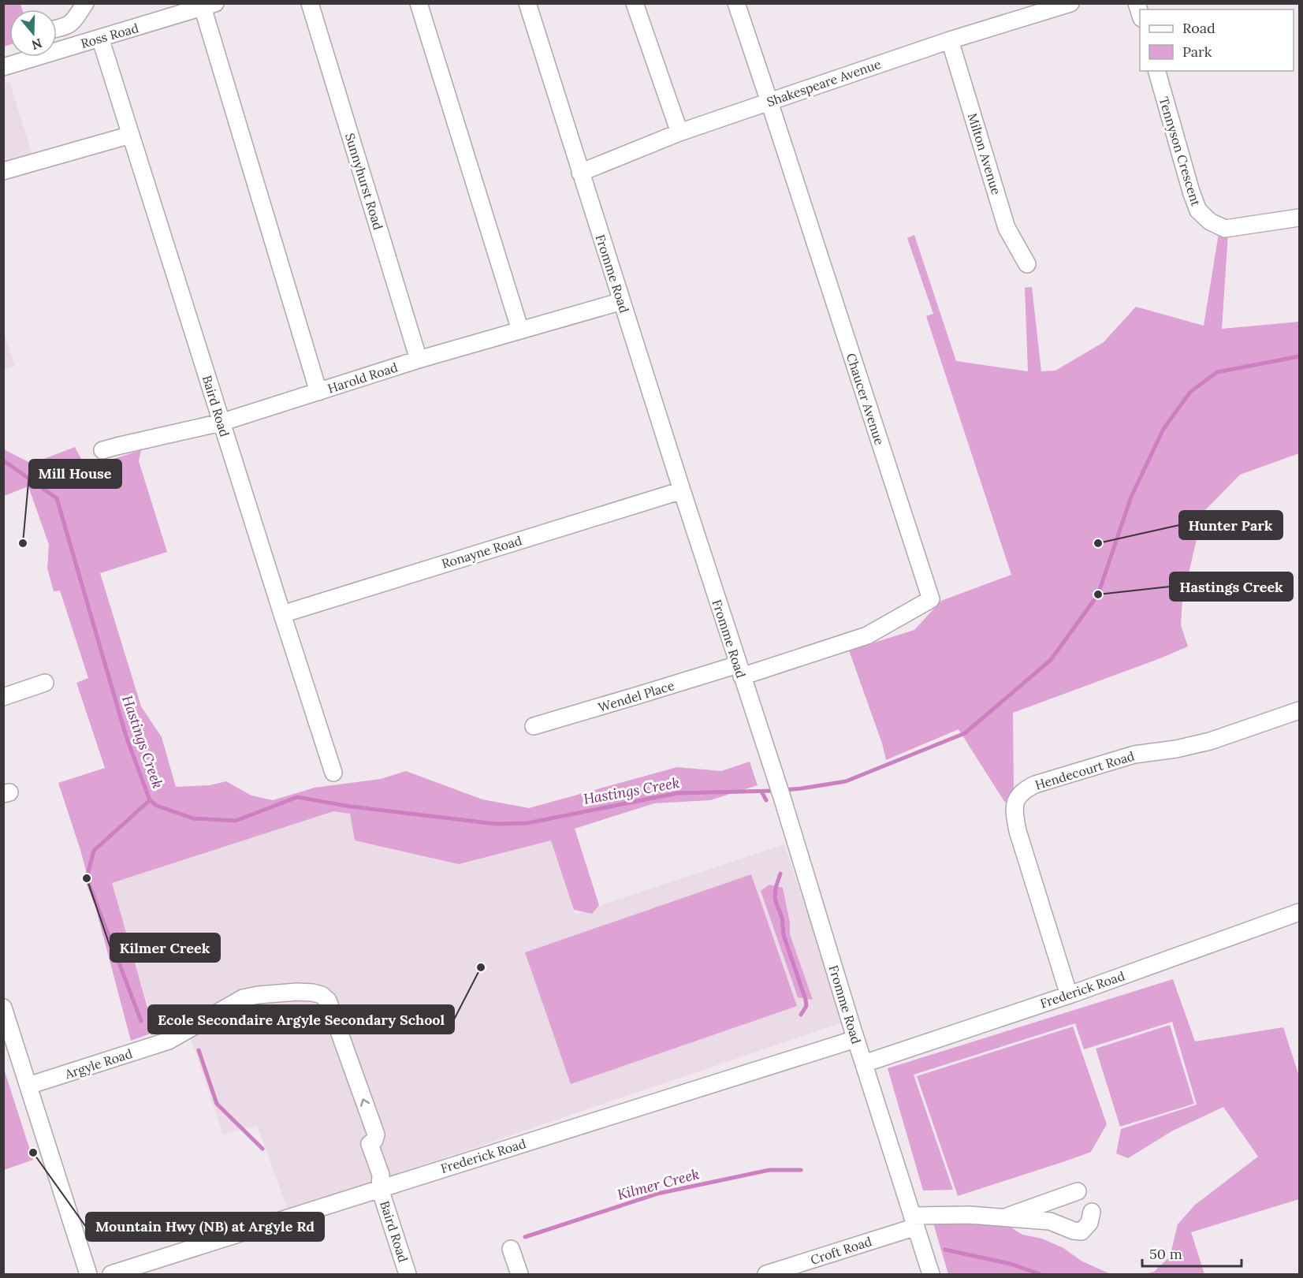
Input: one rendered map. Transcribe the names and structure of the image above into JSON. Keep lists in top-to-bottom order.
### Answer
{
  "streets": {
    "street": [
      "Ross Road",
      "Shakespeare Avenue",
      "Tennyson Crescent",
      "Milton Avenue",
      "Sunnyhurst Road",
      "Fromme Road",
      "Harold Road",
      "Chaucer Avenue",
      "Baird Road",
      "Ronayne Road",
      "Wendel Place",
      "Hendecourt Road",
      "Frederick Road",
      "Argyle Road",
      "Croft Road"
    ]
  },
  "crossings": [
    ["Ross Road", "Baird Road"],
    ["Shakespeare Avenue", "Milton Avenue"],
    ["Shakespeare Avenue", "Fromme Road"],
    ["Shakespeare Avenue", "Chaucer Avenue"],
    ["Sunnyhurst Road", "Harold Road"],
    ["Fromme Road", "Harold Road"],
    ["Fromme Road", "Chaucer Avenue"],
    ["Fromme Road", "Ronayne Road"],
    ["Fromme Road", "Wendel Place"],
    ["Fromme Road", "Frederick Road"],
    ["Fromme Road", "Croft Road"],
    ["Harold Road", "Baird Road"],
    ["Chaucer Avenue", "Wendel Place"],
    ["Baird Road", "Ronayne Road"],
    ["Baird Road", "Frederick Road"],
    ["Baird Road", "Argyle Road"],
    ["Hendecourt Road", "Frederick Road"]
  ],
  "water": ["Hastings Creek", "Kilmer Creek"],
  "places": [
    "Mill House",
    "Hunter Park",
    "Hastings Creek",
    "Kilmer Creek",
    "Ecole Secondaire Argyle Secondary School",
    "Mountain Hwy (NB) at Argyle Rd"
  ],
  "legend": ["Road", "Park"],
  "scale_bar": "50 m",
  "north": "bottom"
}
